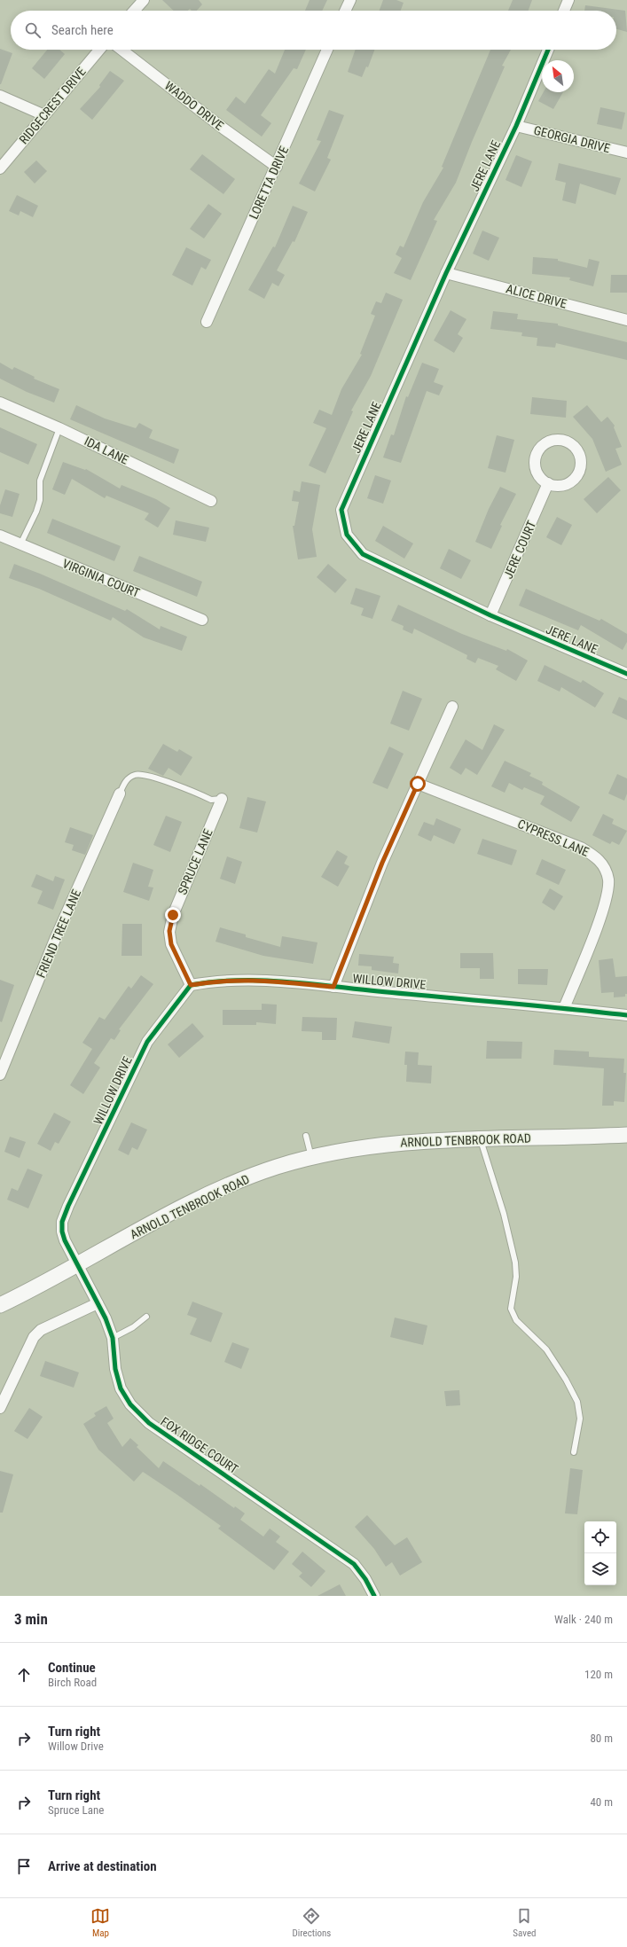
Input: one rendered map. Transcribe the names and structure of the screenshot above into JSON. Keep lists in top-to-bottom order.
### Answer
{
  "streets": {
    "street": [
      "RIDGECREST DRIVE",
      "WADDO DRIVE",
      "GEORGIA DRIVE",
      "JERE LANE",
      "LORETTA DRIVE",
      "ALICE DRIVE",
      "IDA LANE",
      "JERE COURT",
      "VIRGINIA COURT",
      "CYPRESS LANE",
      "SPRUCE LANE",
      "FRIEND TREE LANE",
      "WILLOW DRIVE",
      "ARNOLD TENBROOK ROAD",
      "FOX RIDGE COURT"
    ]
  },
  "crossings": [
    ["WADDO DRIVE", "LORETTA DRIVE"],
    ["GEORGIA DRIVE", "JERE LANE"],
    ["JERE LANE", "ALICE DRIVE"],
    ["JERE LANE", "JERE COURT"],
    ["CYPRESS LANE", "WILLOW DRIVE"],
    ["SPRUCE LANE", "WILLOW DRIVE"],
    ["WILLOW DRIVE", "ARNOLD TENBROOK ROAD"],
    ["WILLOW DRIVE", "FOX RIDGE COURT"],
    ["ARNOLD TENBROOK ROAD", "FOX RIDGE COURT"]
  ],
  "north": "top left",
  "page": {
    "search": "Search here",
    "heading": ["3 min", "Walk · 240 m"],
    "list": [
      ["Continue", "Birch Road", "120 m"],
      ["Turn right", "Willow Drive", "80 m"],
      ["Turn right", "Spruce Lane", "40 m"],
      "Arrive at destination"
    ],
    "nav": ["Map", "Directions", "Saved"]
  }
}
